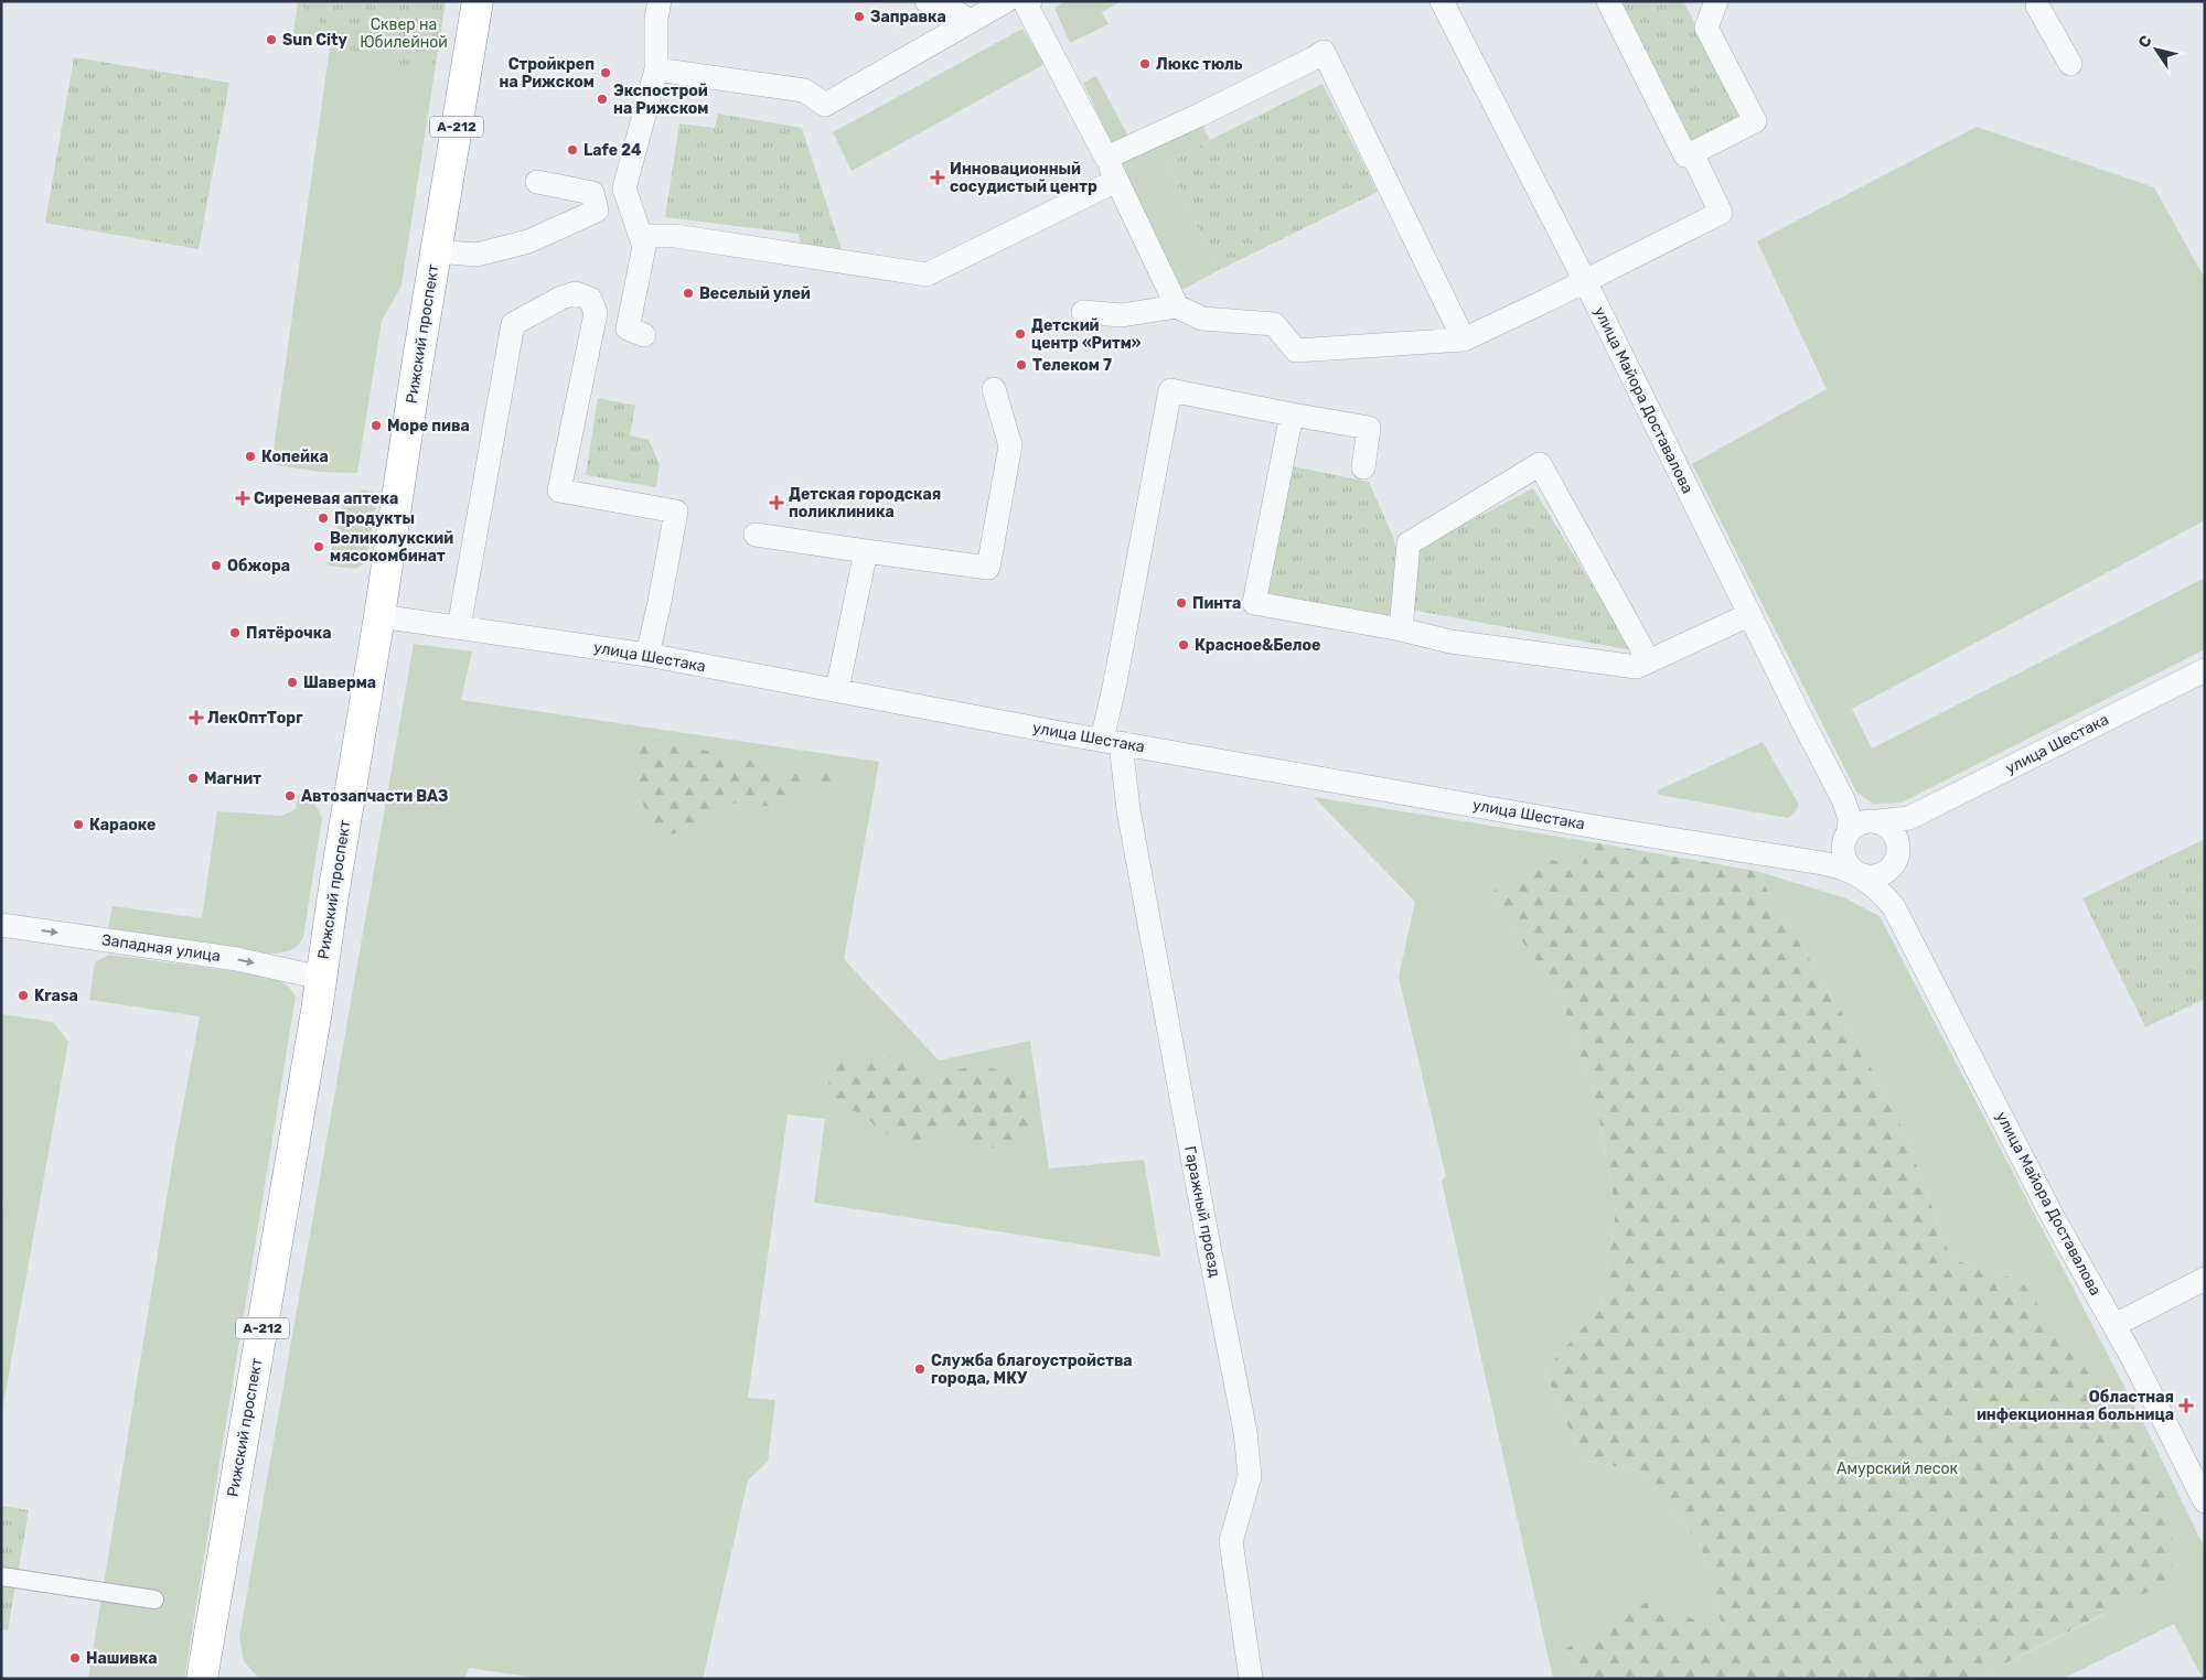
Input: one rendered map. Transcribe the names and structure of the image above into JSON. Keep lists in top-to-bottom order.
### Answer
{
  "streets": {
    "highway": ["А-212", "Рижский проспект"],
    "street": [
      "улица Майора Доставалова",
      "улица Шестака",
      "Западная улица",
      "Гаражный проезд"
    ]
  },
  "crossings": [
    ["Рижский проспект", "улица Шестака"],
    ["Рижский проспект", "Западная улица"],
    ["улица Майора Доставалова", "улица Шестака"],
    ["улица Шестака", "Гаражный проезд"]
  ],
  "one_way": ["Западная улица"],
  "parks": ["Сквер на Юбилейной", "Амурский лесок"],
  "places": {
    "other": [
      "Заправка",
      "Sun City",
      "Люкс тюль",
      "Стройкреп на Рижском",
      "Экспострой на Рижском",
      "Lafe 24",
      "Веселый улей",
      "Детский центр «Ритм»",
      "Телеком 7",
      "Море пива",
      "Копейка",
      "Продукты",
      "Великолукский мясокомбинат",
      "Обжора",
      "Пинта",
      "Пятёрочка",
      "Красное&Белое",
      "Шаверма",
      "Магнит",
      "Автозапчасти ВАЗ",
      "Караоке",
      "Krasa",
      "Служба благоустройства города, МКУ",
      "Нашивка"
    ],
    "health": [
      "Инновационный сосудистый центр",
      "Сиреневая аптека",
      "Детская городская поликлиника",
      "ЛекОптТорг",
      "Областная инфекционная больница"
    ]
  },
  "north": "top left"
}
